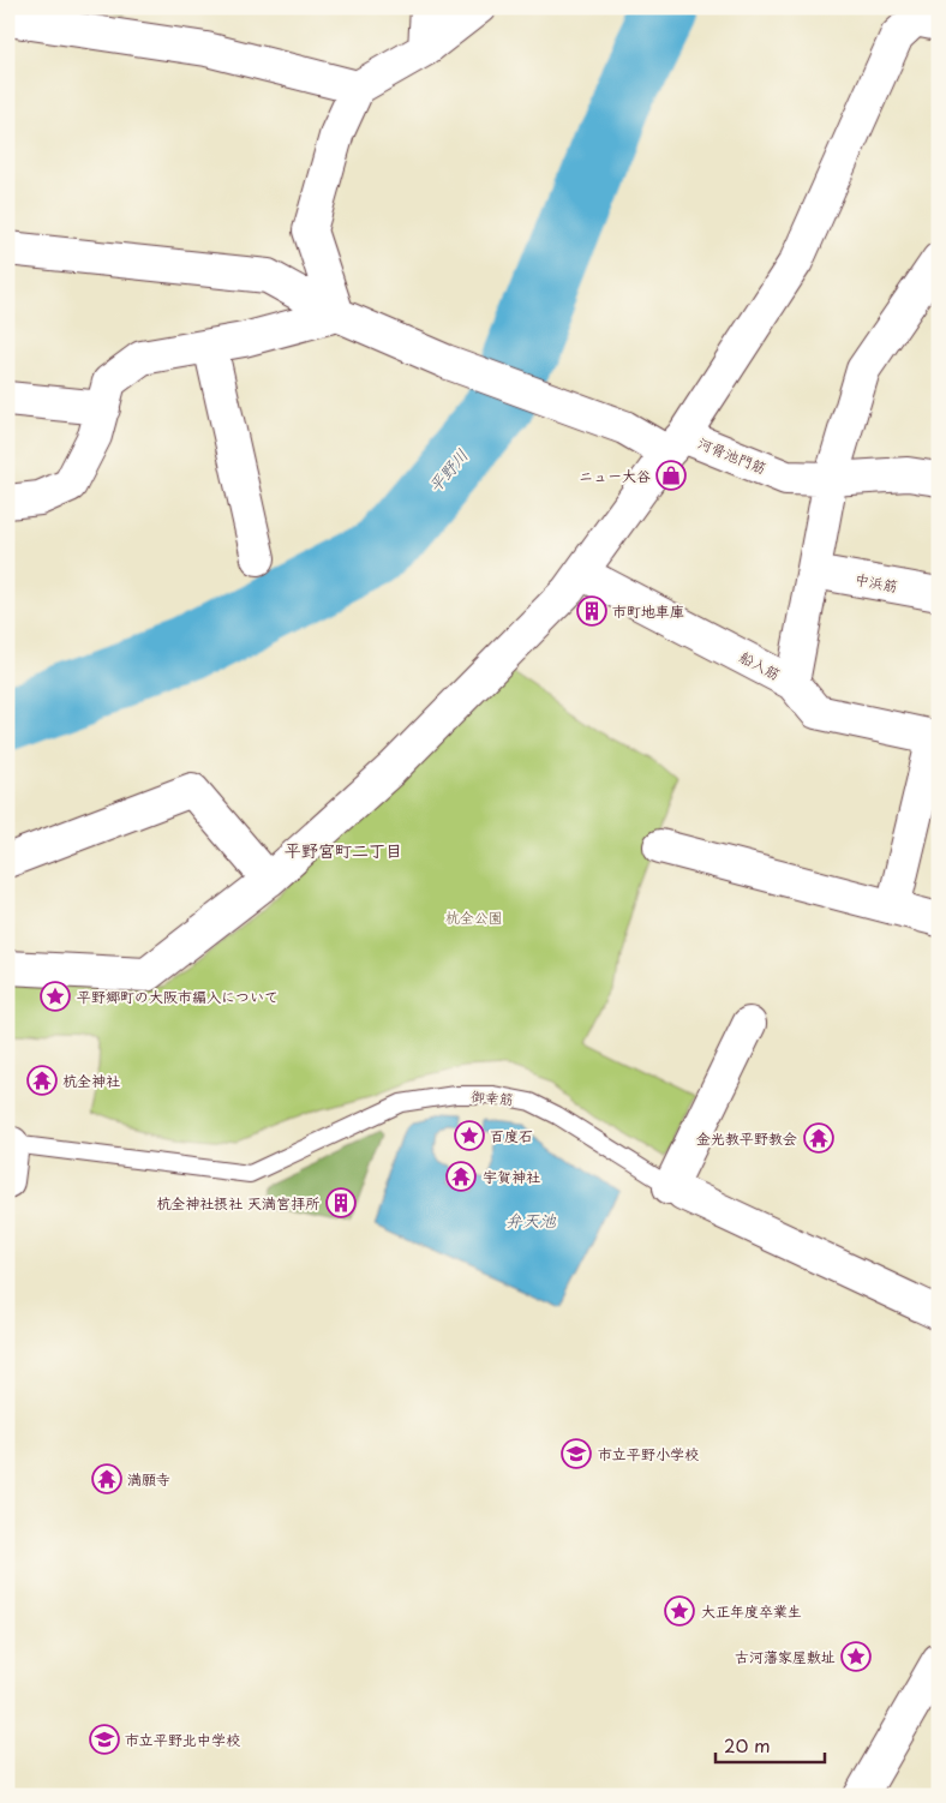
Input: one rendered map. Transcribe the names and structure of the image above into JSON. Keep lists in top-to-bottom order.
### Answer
{
  "streets": {
    "main road": [
      "河骨池門筋",
      "中浜筋",
      "船入筋",
      "御幸筋"
    ]
  },
  "districts": ["平野宮町二丁目"],
  "water": ["平野川", "弁天池"],
  "parks": ["杭全公園"],
  "places": {
    "shop": ["ニュー大谷"],
    "building": ["市町地車庫", "杭全神社摂社 天満宮拝所"],
    "place": [
      "平野郷町の大阪市編入について",
      "百度石",
      "大正年度卒業生",
      "古河藩家屋敷址"
    ],
    "temple": [
      "杭全神社",
      "金光教平野教会",
      "宇賀神社",
      "満願寺"
    ],
    "school or university": ["市立平野小学校", "市立平野北中学校"]
  },
  "scale_bar": "20 m"
}
